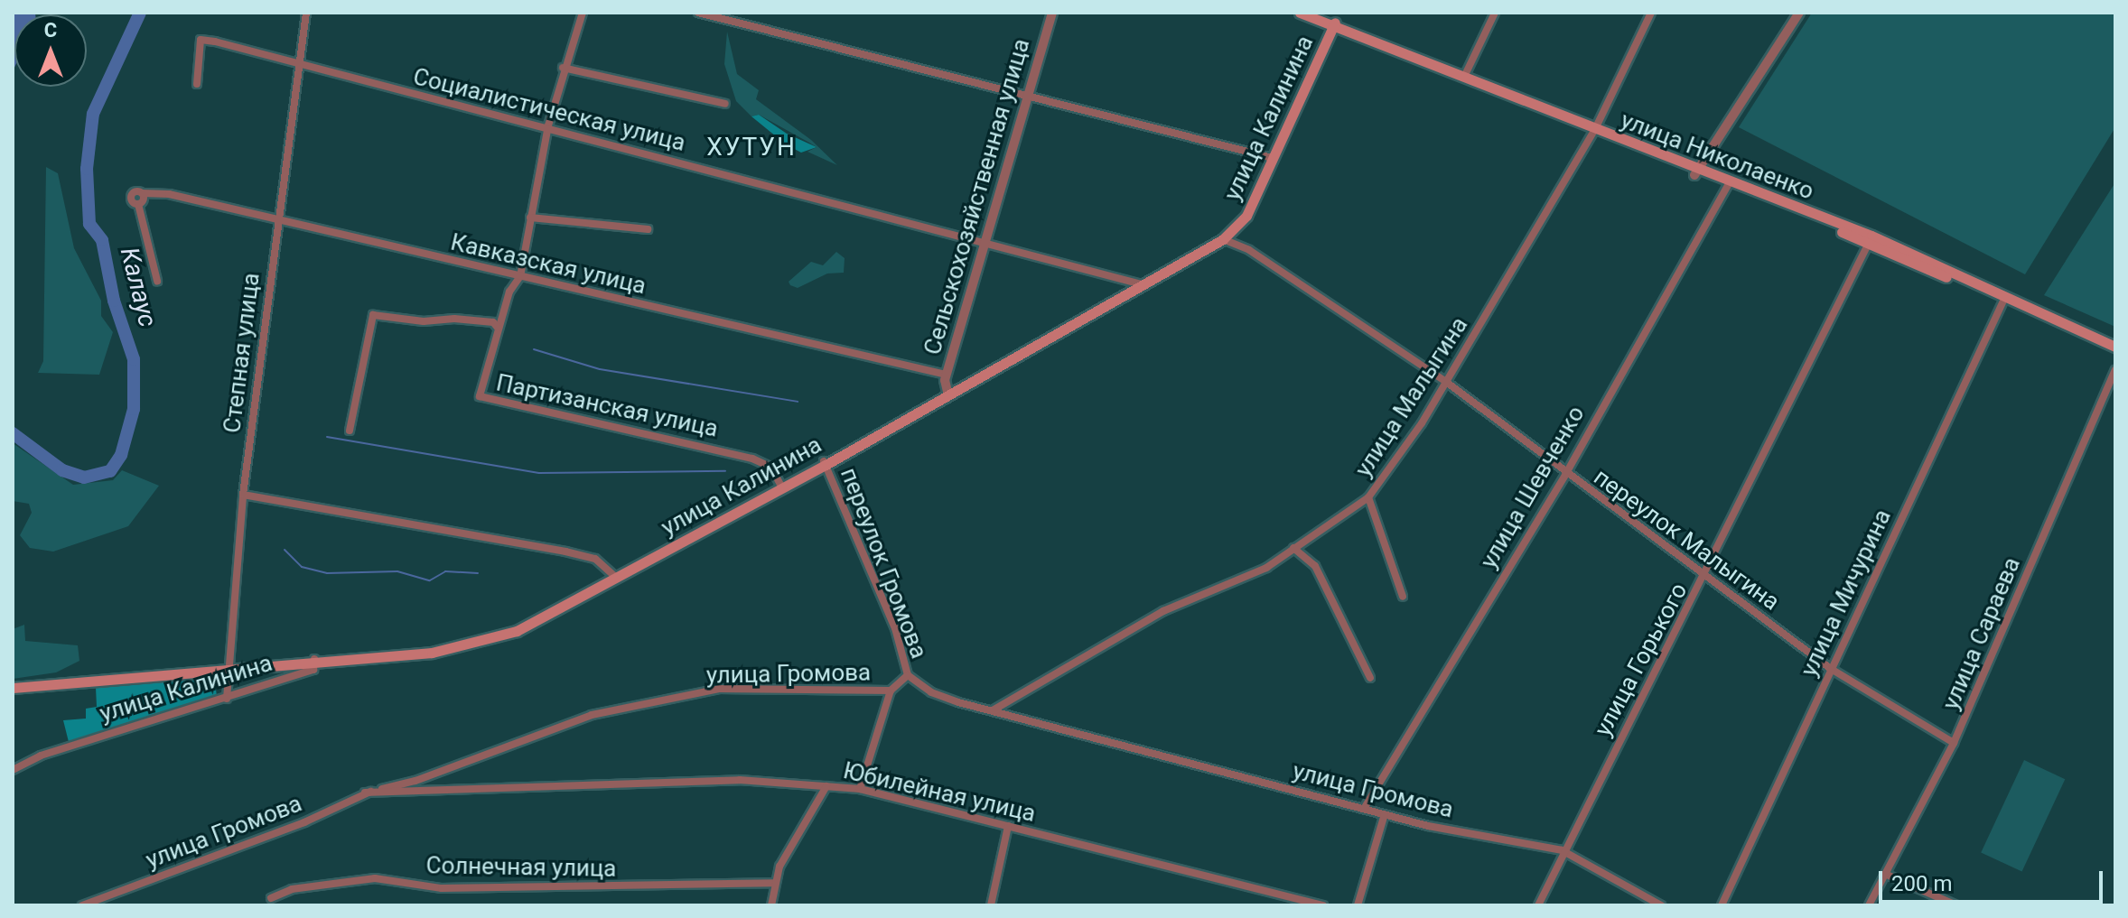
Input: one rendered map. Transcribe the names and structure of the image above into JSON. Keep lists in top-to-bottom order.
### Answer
{
  "streets": {
    "main road": ["улица Калинина", "улица Николаенко"],
    "street": [
      "Социалистическая улица",
      "Сельскохозяйственная улица",
      "Кавказская улица",
      "Степная улица",
      "улица Малыгина",
      "Партизанская улица",
      "улица Шевченко",
      "переулок Малыгина",
      "переулок Громова",
      "улица Мичурина",
      "улица Сараева",
      "улица Горького",
      "улица Громова",
      "Юбилейная улица",
      "Солнечная улица"
    ]
  },
  "crossings": [
    ["Социалистическая улица", "улица Калинина"],
    ["Социалистическая улица", "Сельскохозяйственная улица"],
    ["Социалистическая улица", "Степная улица"],
    ["Социалистическая улица", "Партизанская улица"],
    ["улица Калинина", "улица Николаенко"],
    ["улица Калинина", "Сельскохозяйственная улица"],
    ["улица Калинина", "Степная улица"],
    ["улица Калинина", "Партизанская улица"],
    ["улица Калинина", "переулок Малыгина"],
    ["улица Калинина", "переулок Громова"],
    ["улица Николаенко", "улица Малыгина"],
    ["улица Николаенко", "улица Шевченко"],
    ["улица Николаенко", "улица Мичурина"],
    ["улица Николаенко", "улица Горького"],
    ["Сельскохозяйственная улица", "Кавказская улица"],
    ["Кавказская улица", "Степная улица"],
    ["Кавказская улица", "Партизанская улица"],
    ["улица Малыгина", "переулок Малыгина"],
    ["улица Малыгина", "улица Громова"],
    ["улица Шевченко", "переулок Малыгина"],
    ["улица Шевченко", "улица Громова"],
    ["переулок Малыгина", "улица Мичурина"],
    ["переулок Малыгина", "улица Сараева"],
    ["переулок Малыгина", "улица Горького"],
    ["переулок Громова", "улица Громова"],
    ["улица Горького", "улица Громова"],
    ["улица Громова", "Юбилейная улица"]
  ],
  "districts": ["ХУТУН"],
  "water": ["Калаус"],
  "scale_bar": "200 m",
  "north": "top"
}
